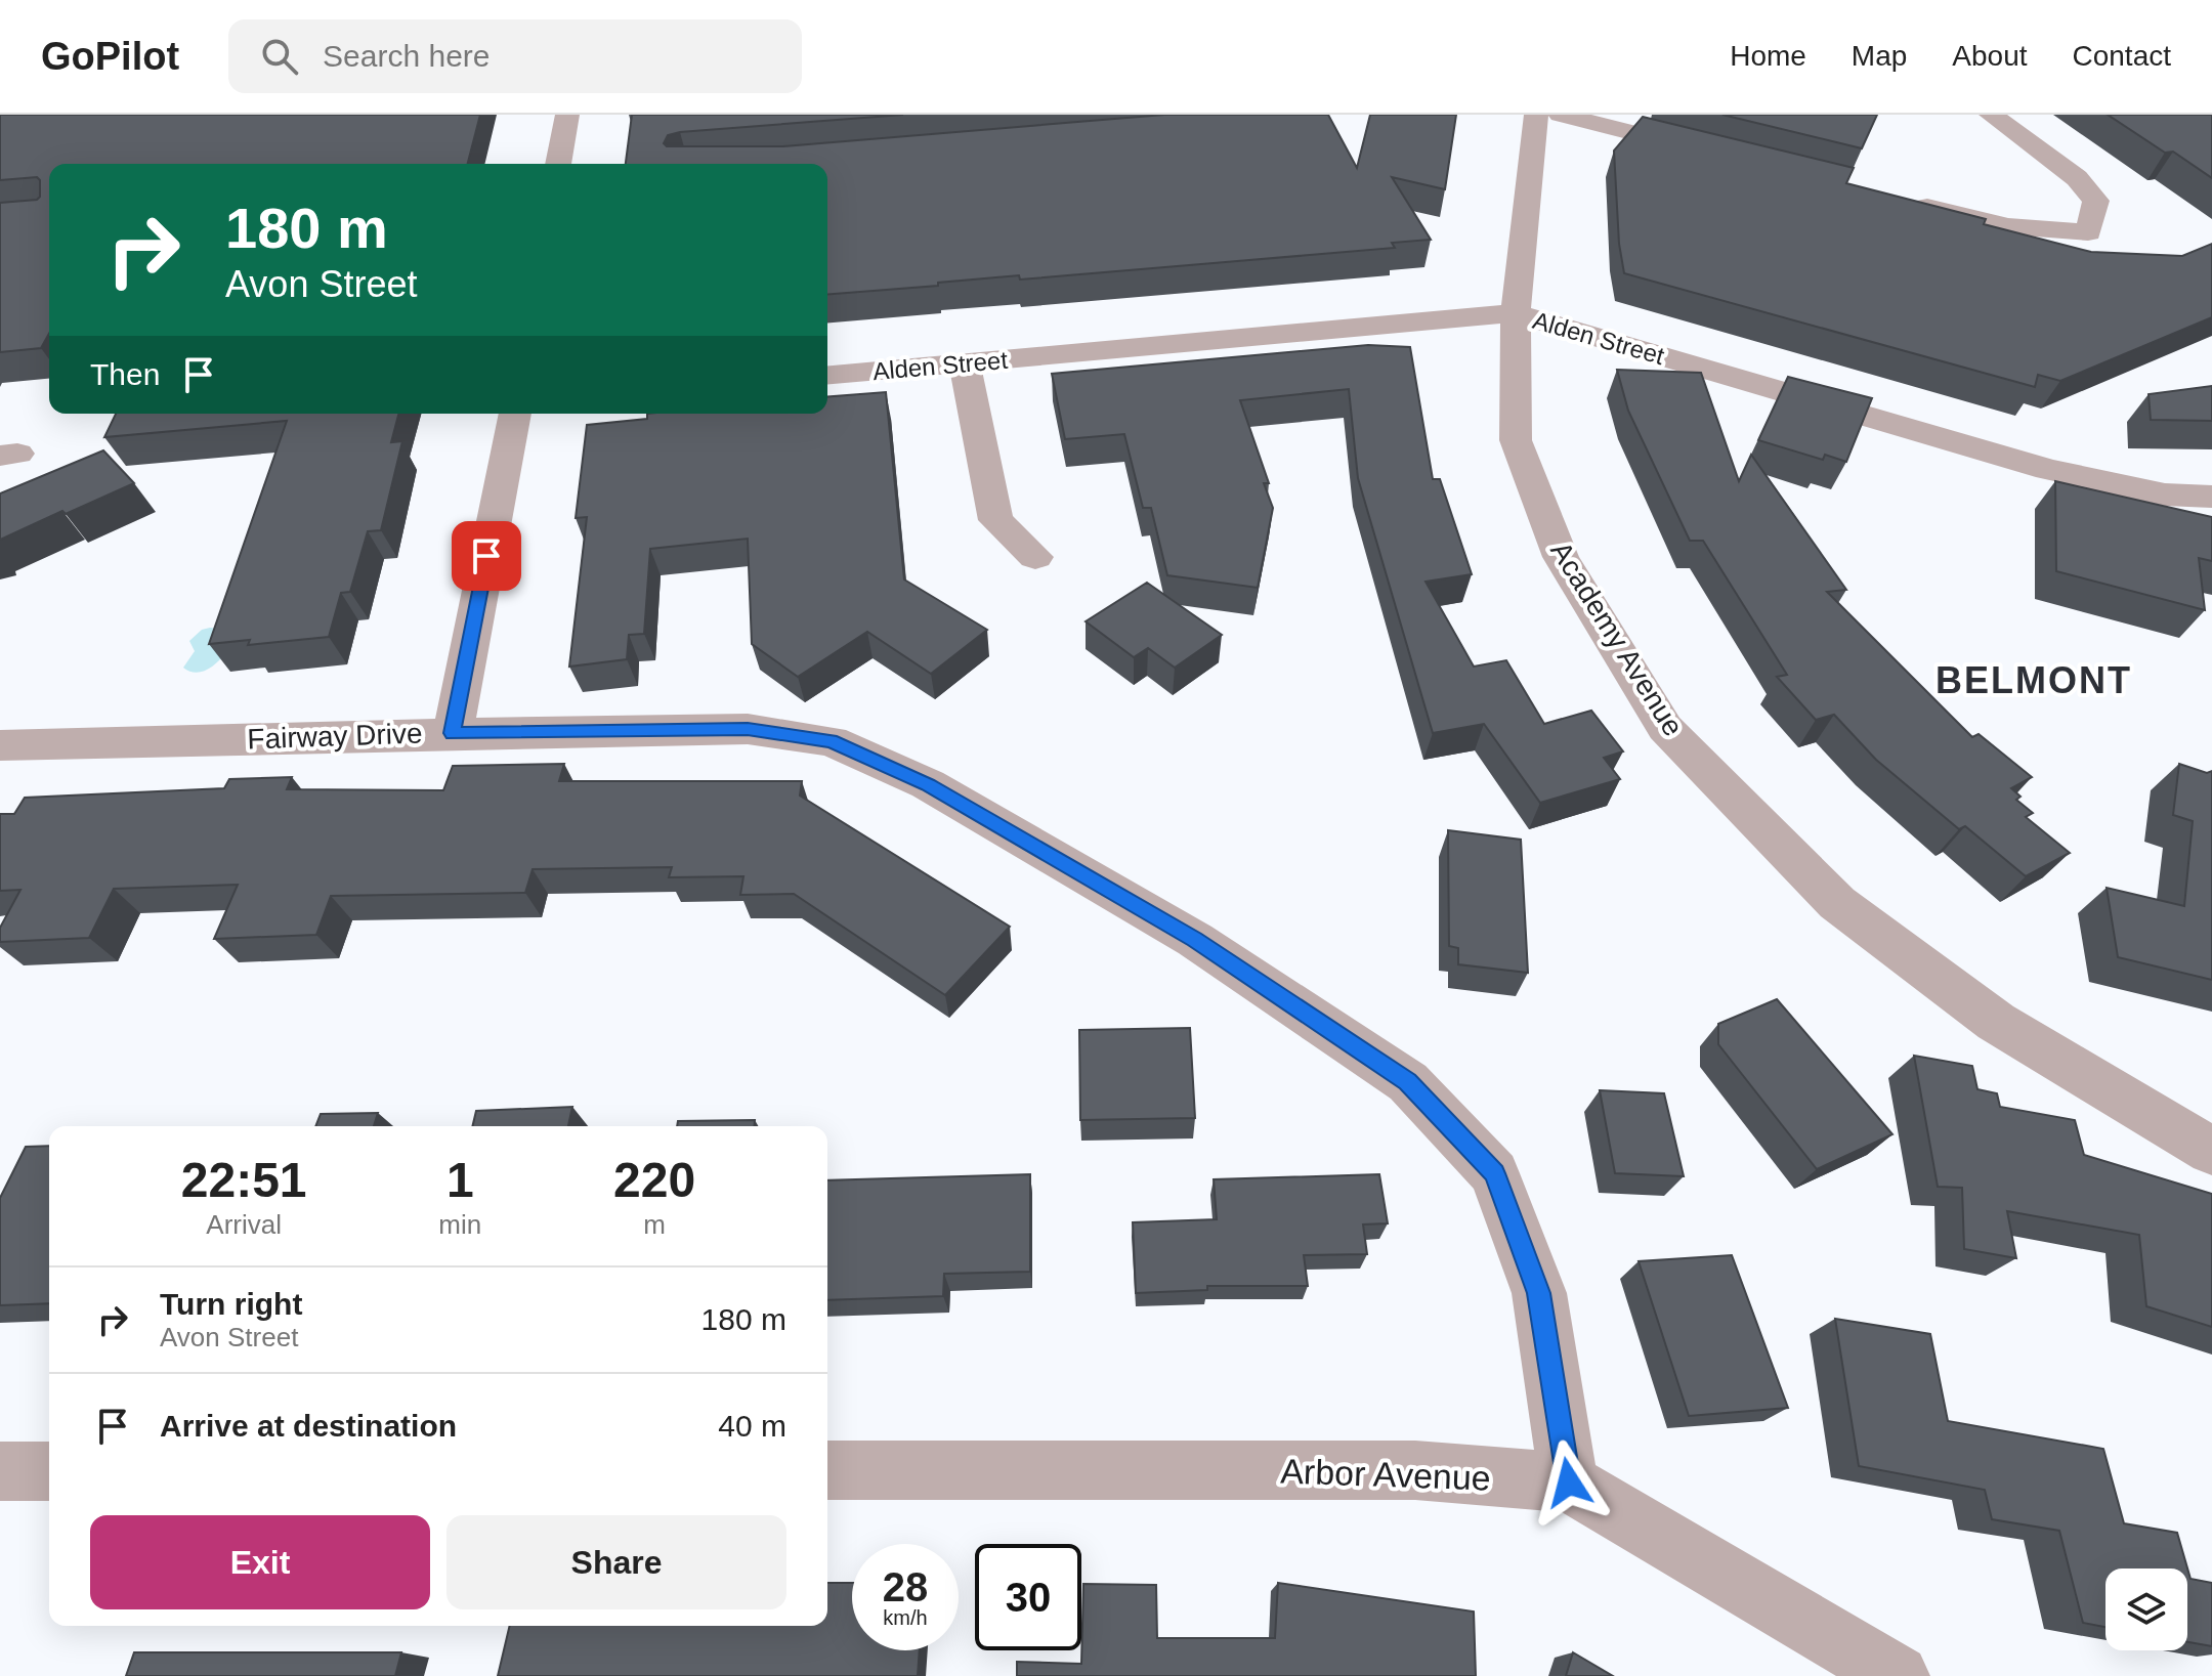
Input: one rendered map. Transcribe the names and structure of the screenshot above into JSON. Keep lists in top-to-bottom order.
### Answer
{
  "streets": {
    "street": [
      "Alden Street",
      "Academy Avenue",
      "Fairway Drive",
      "Arbor Avenue"
    ]
  },
  "crossings": [
    ["Alden Street", "Academy Avenue"],
    ["Fairway Drive", "Arbor Avenue"]
  ],
  "districts": ["BELMONT"],
  "page": {
    "header": "GoPilot",
    "search": "Search here",
    "nav": [
      "Home",
      "Map",
      "About",
      "Contact"
    ],
    "turn": ["180 m", "Avon Street"],
    "then": "Then",
    "eta": [
      "22:51",
      "Arrival",
      "1",
      "min",
      "220",
      "m"
    ],
    "list": [
      {
        "name": "Turn right",
        "note": "Avon Street",
        "value": "180 m"
      },
      {
        "name": "Arrive at destination",
        "value": "40 m"
      }
    ],
    "buttons": ["Exit", "Share"],
    "speed": "28 km/h",
    "limit": "30"
  }
}
